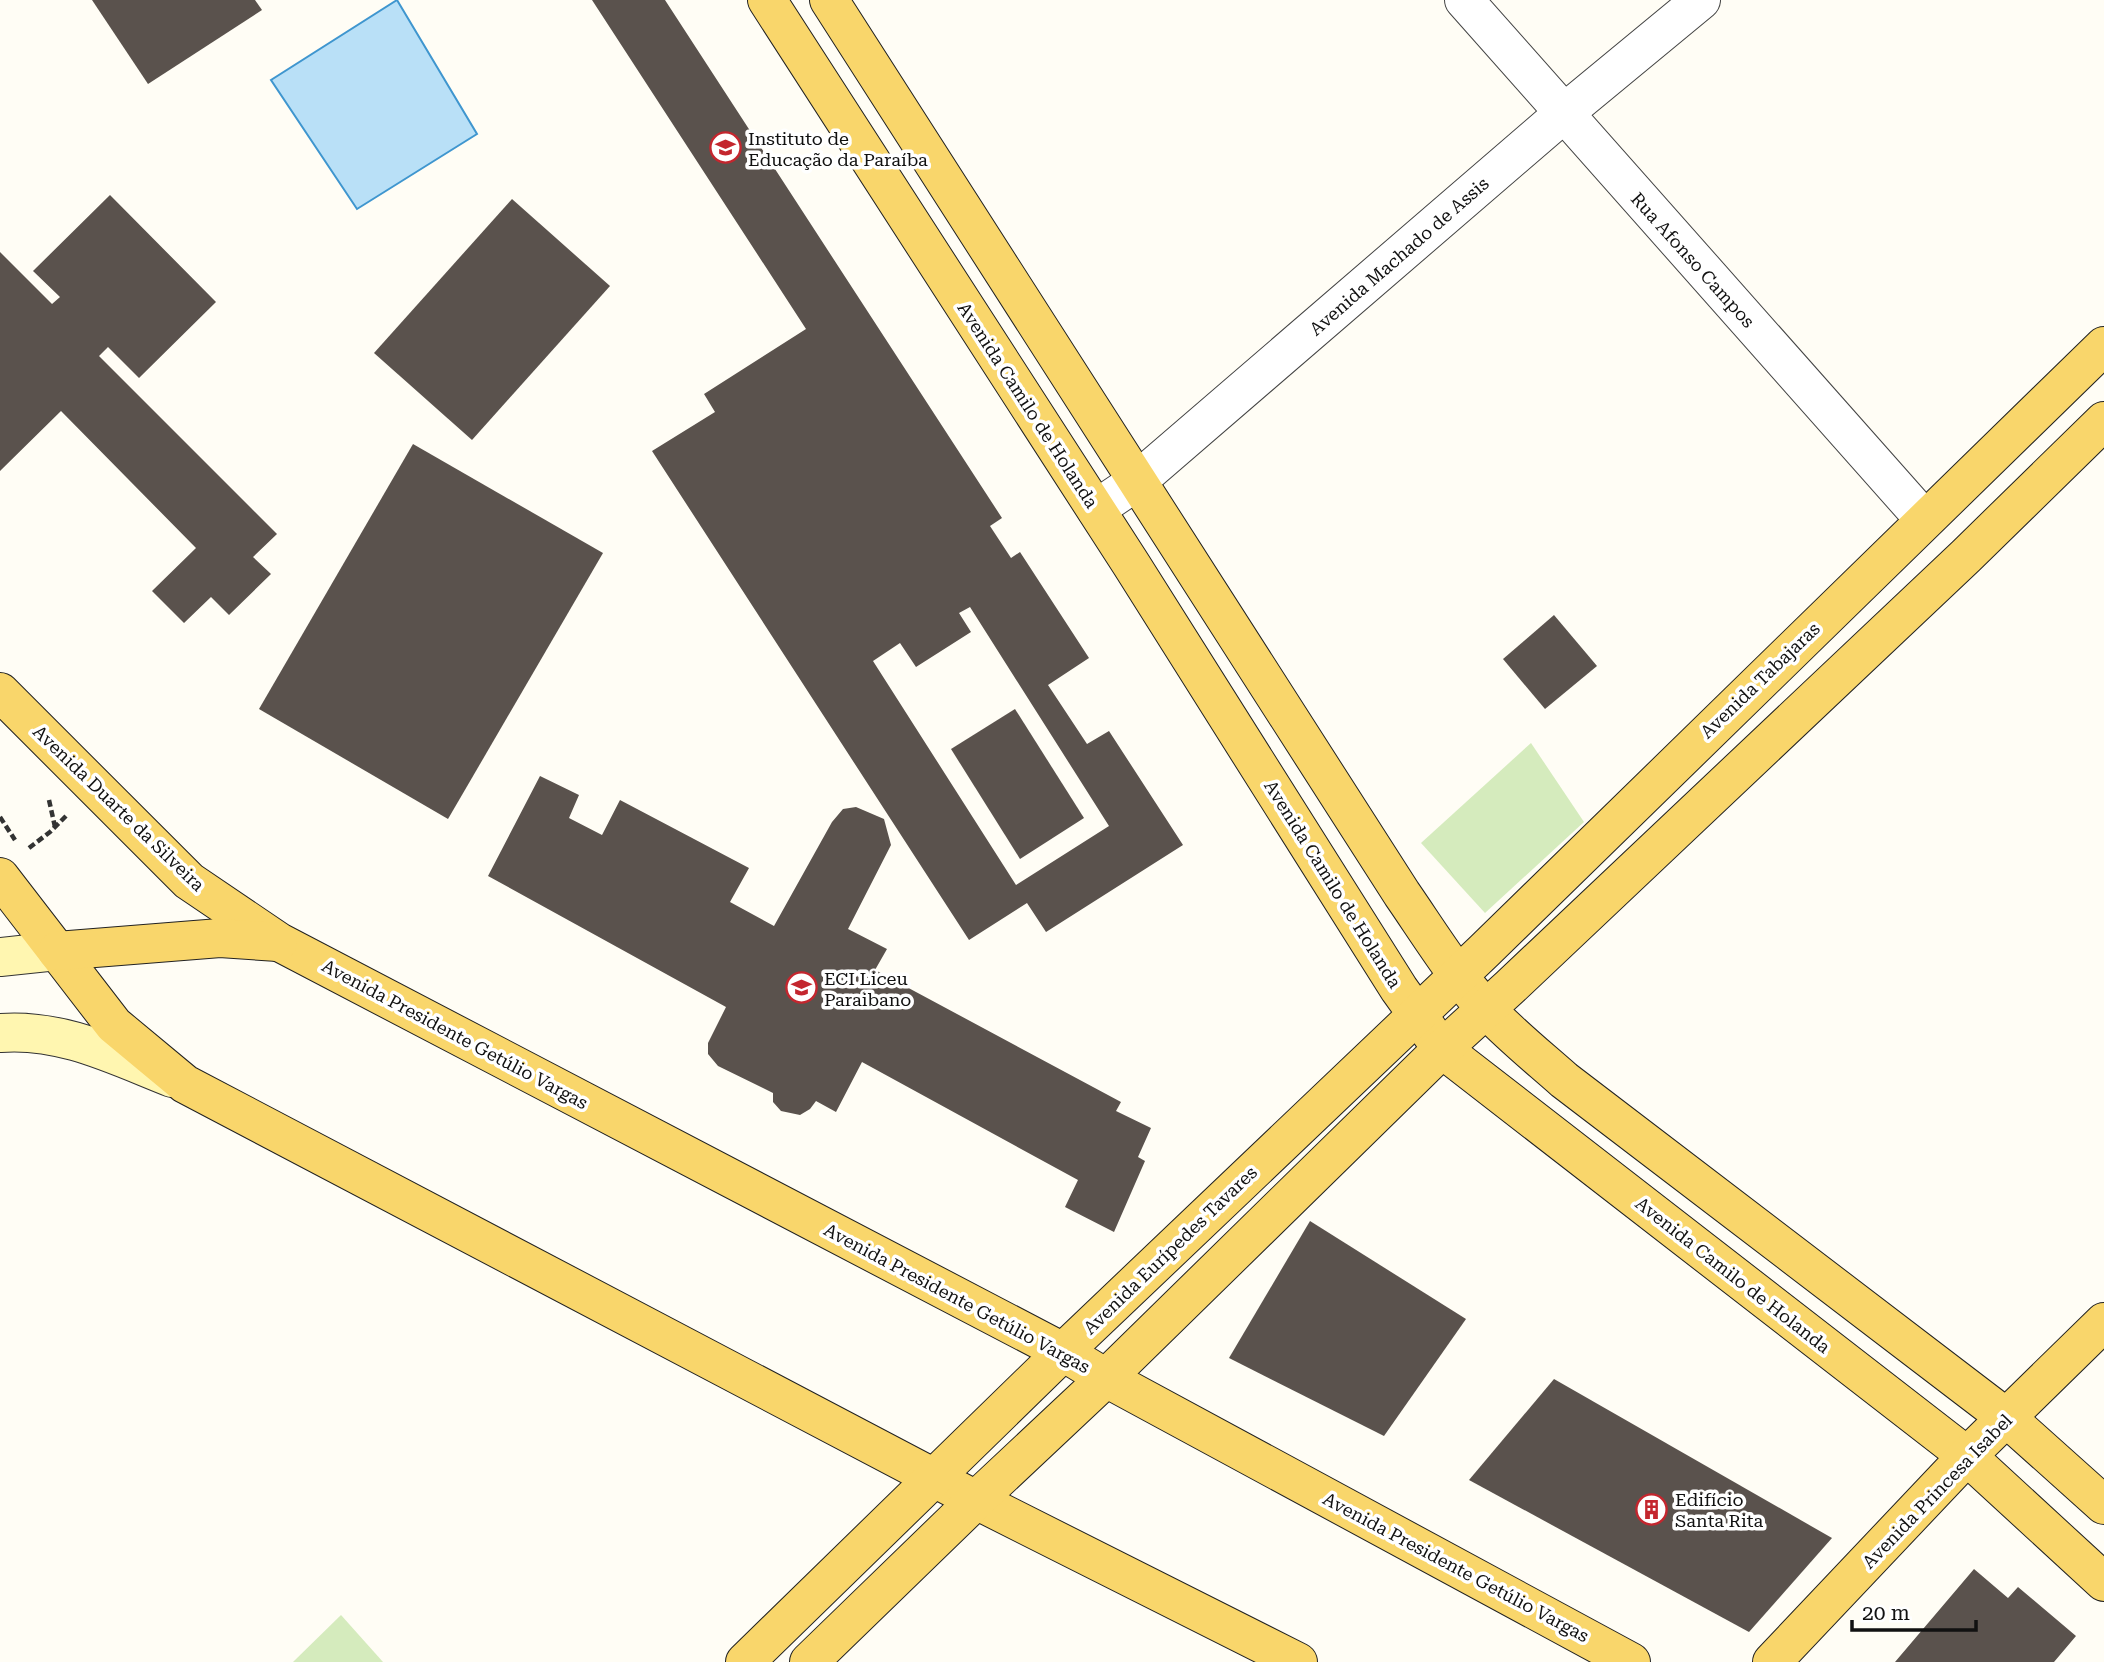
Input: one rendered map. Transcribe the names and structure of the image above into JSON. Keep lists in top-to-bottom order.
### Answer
{
  "streets": {
    "main road": [
      "Avenida Camilo de Holanda",
      "Avenida Tabajaras",
      "Avenida Duarte da Silveira",
      "Avenida Presidente Getúlio Vargas",
      "Avenida Eurípedes Tavares",
      "Avenida Princesa Isabel"
    ],
    "street": ["Avenida Machado de Assis", "Rua Afonso Campos"]
  },
  "crossings": [
    ["Avenida Machado de Assis", "Rua Afonso Campos"],
    ["Avenida Machado de Assis", "Avenida Camilo de Holanda"],
    ["Rua Afonso Campos", "Avenida Tabajaras"],
    ["Avenida Camilo de Holanda", "Avenida Tabajaras"],
    ["Avenida Camilo de Holanda", "Avenida Eurípedes Tavares"],
    ["Avenida Camilo de Holanda", "Avenida Princesa Isabel"],
    ["Avenida Tabajaras", "Avenida Eurípedes Tavares"],
    ["Avenida Duarte da Silveira", "Avenida Presidente Getúlio Vargas"],
    ["Avenida Presidente Getúlio Vargas", "Avenida Eurípedes Tavares"]
  ],
  "places": {
    "school or university": ["Instituto de Educação da Paraíba", "ECI Liceu Paraibano"],
    "building": ["Edifício Santa Rita"]
  },
  "scale_bar": "20 m"
}
